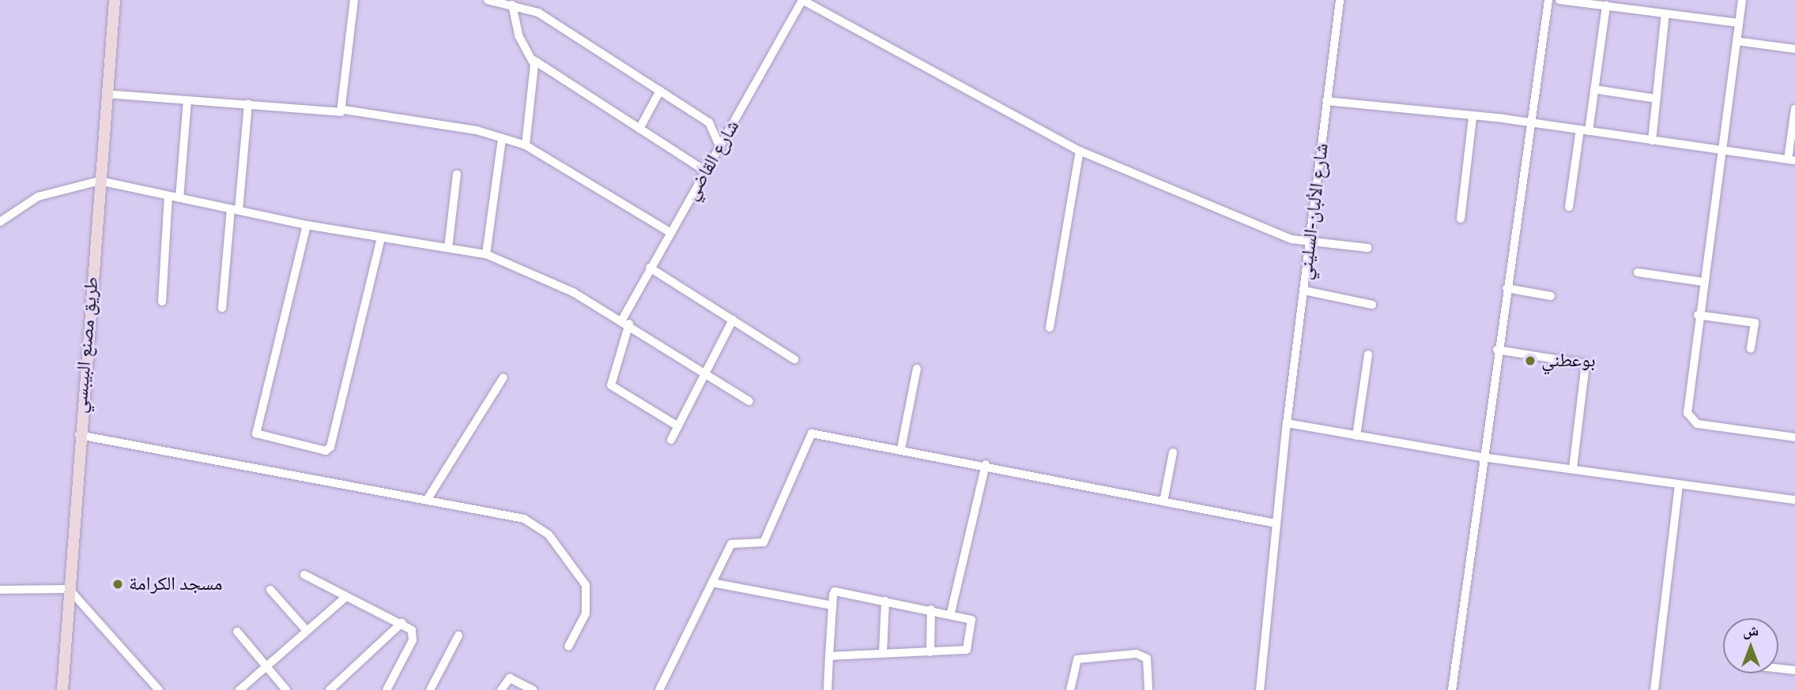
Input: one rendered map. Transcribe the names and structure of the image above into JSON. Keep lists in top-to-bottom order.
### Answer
{
  "streets": {
    "main road": ["طريق مصنع البيبسي"],
    "street": ["شارع القاضي", "شارع الألبان-السليني"]
  },
  "places": ["بوعطني", "مسجد الكرامة"],
  "north": "top"
}
